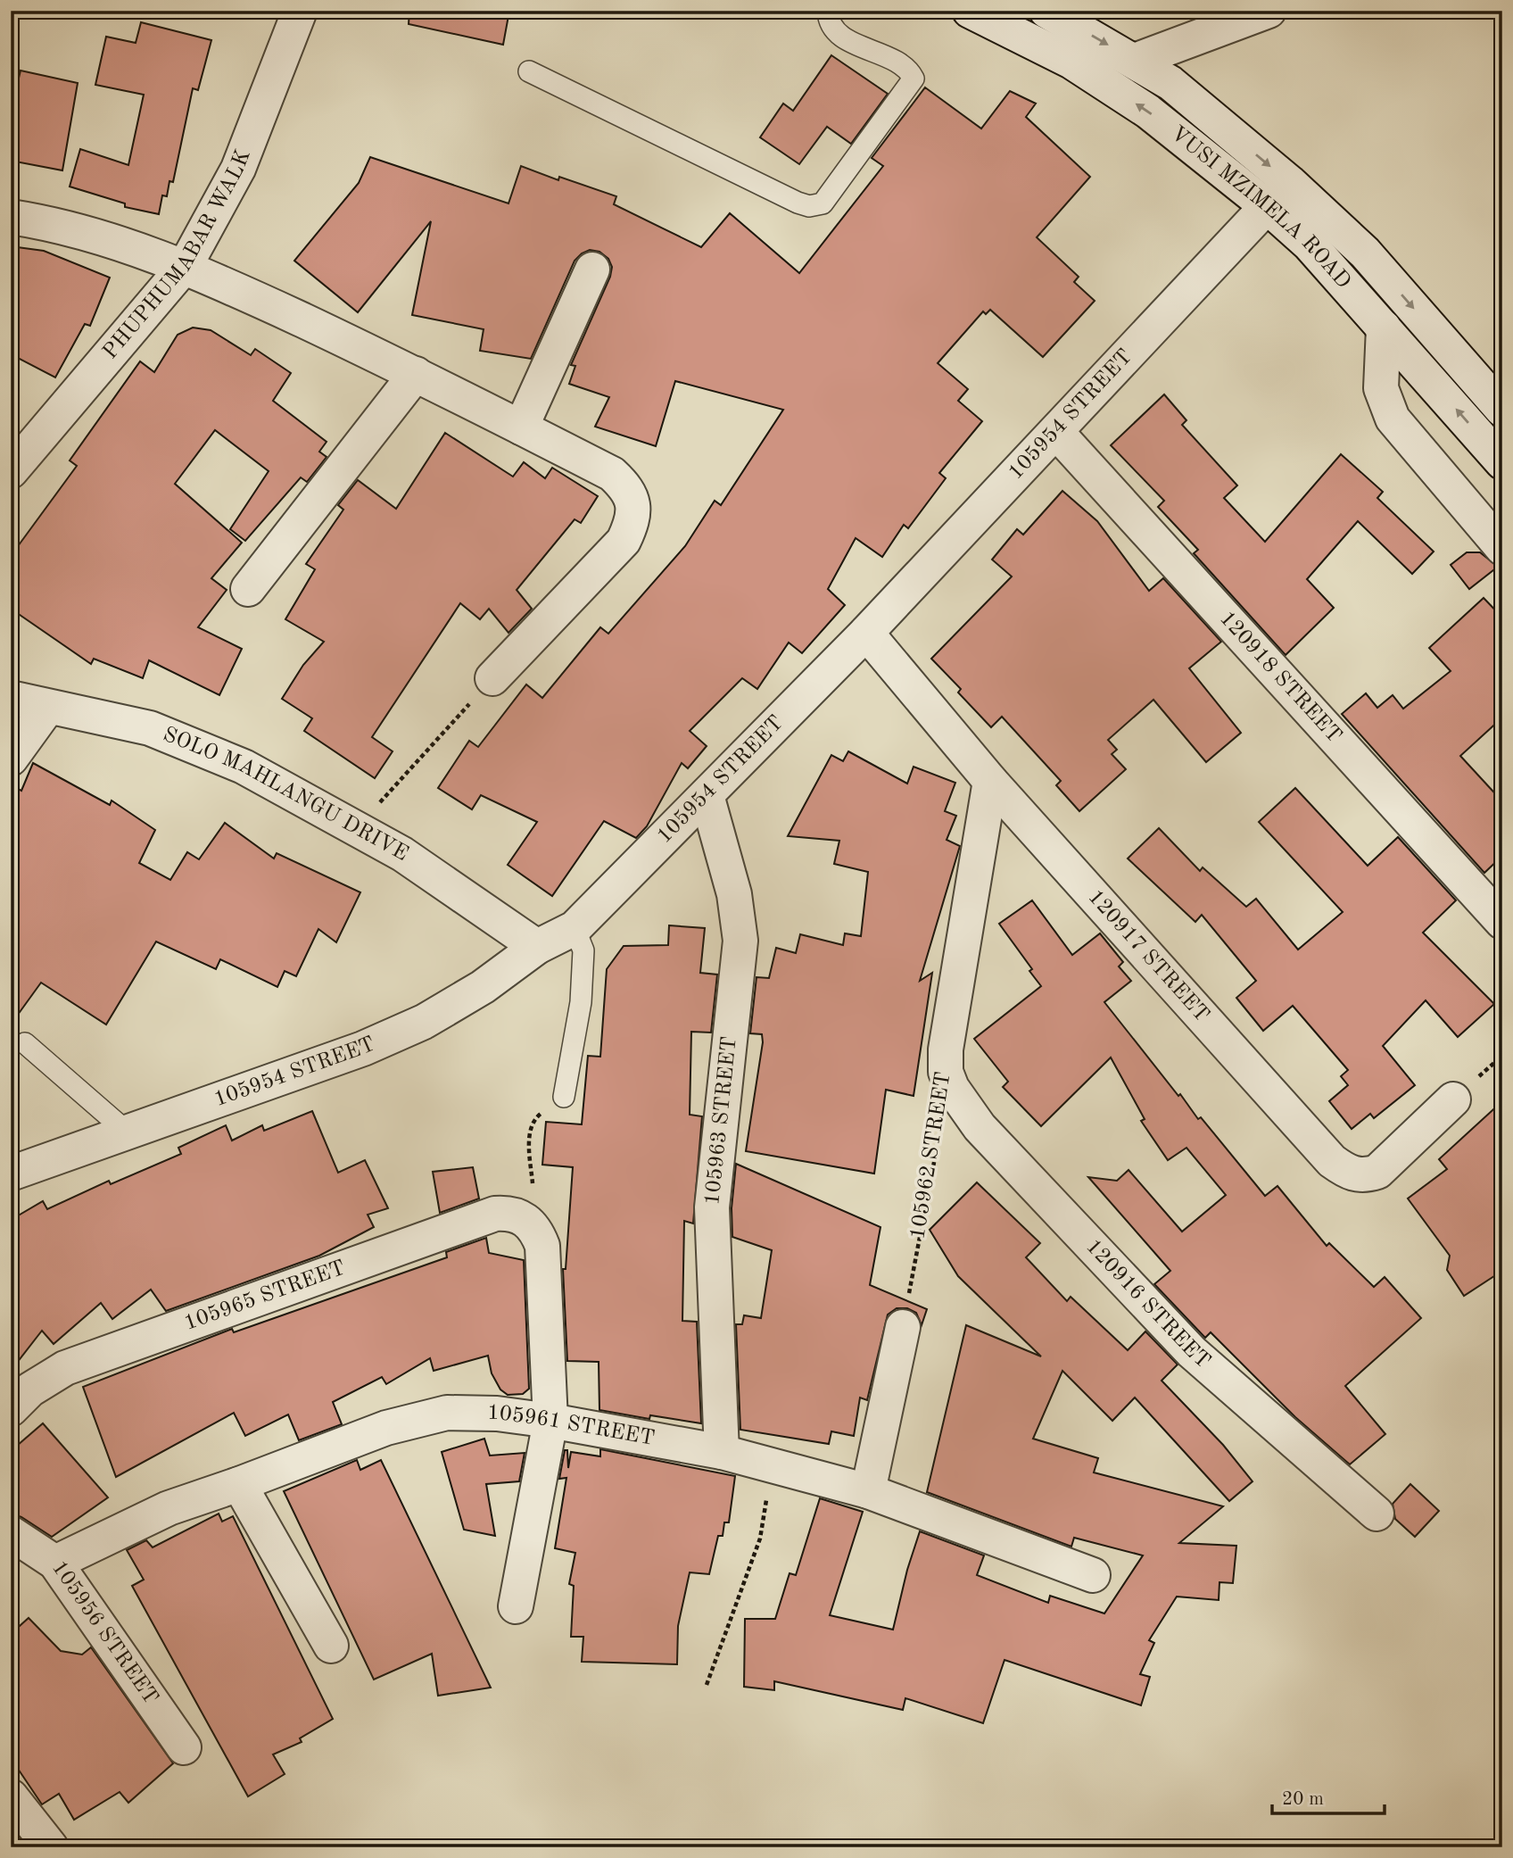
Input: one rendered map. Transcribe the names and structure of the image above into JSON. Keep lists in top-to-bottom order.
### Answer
{
  "streets": {
    "street": [
      "VUSI MZIMELA ROAD",
      "PHUPHUMABAR WALK",
      "105954 STREET",
      "120918 STREET",
      "SOLO MAHLANGU DRIVE",
      "120917 STREET",
      "105963 STREET",
      "105962 STREET",
      "105965 STREET",
      "120916 STREET",
      "105961 STREET",
      "105956 STREET"
    ]
  },
  "crossings": [
    ["VUSI MZIMELA ROAD", "105954 STREET"],
    ["105954 STREET", "120918 STREET"],
    ["105954 STREET", "SOLO MAHLANGU DRIVE"],
    ["105954 STREET", "120917 STREET"],
    ["105954 STREET", "105963 STREET"],
    ["120917 STREET", "105962 STREET"],
    ["105963 STREET", "105961 STREET"],
    ["105962 STREET", "120916 STREET"],
    ["105961 STREET", "105956 STREET"]
  ],
  "scale_bar": "20 m"
}
